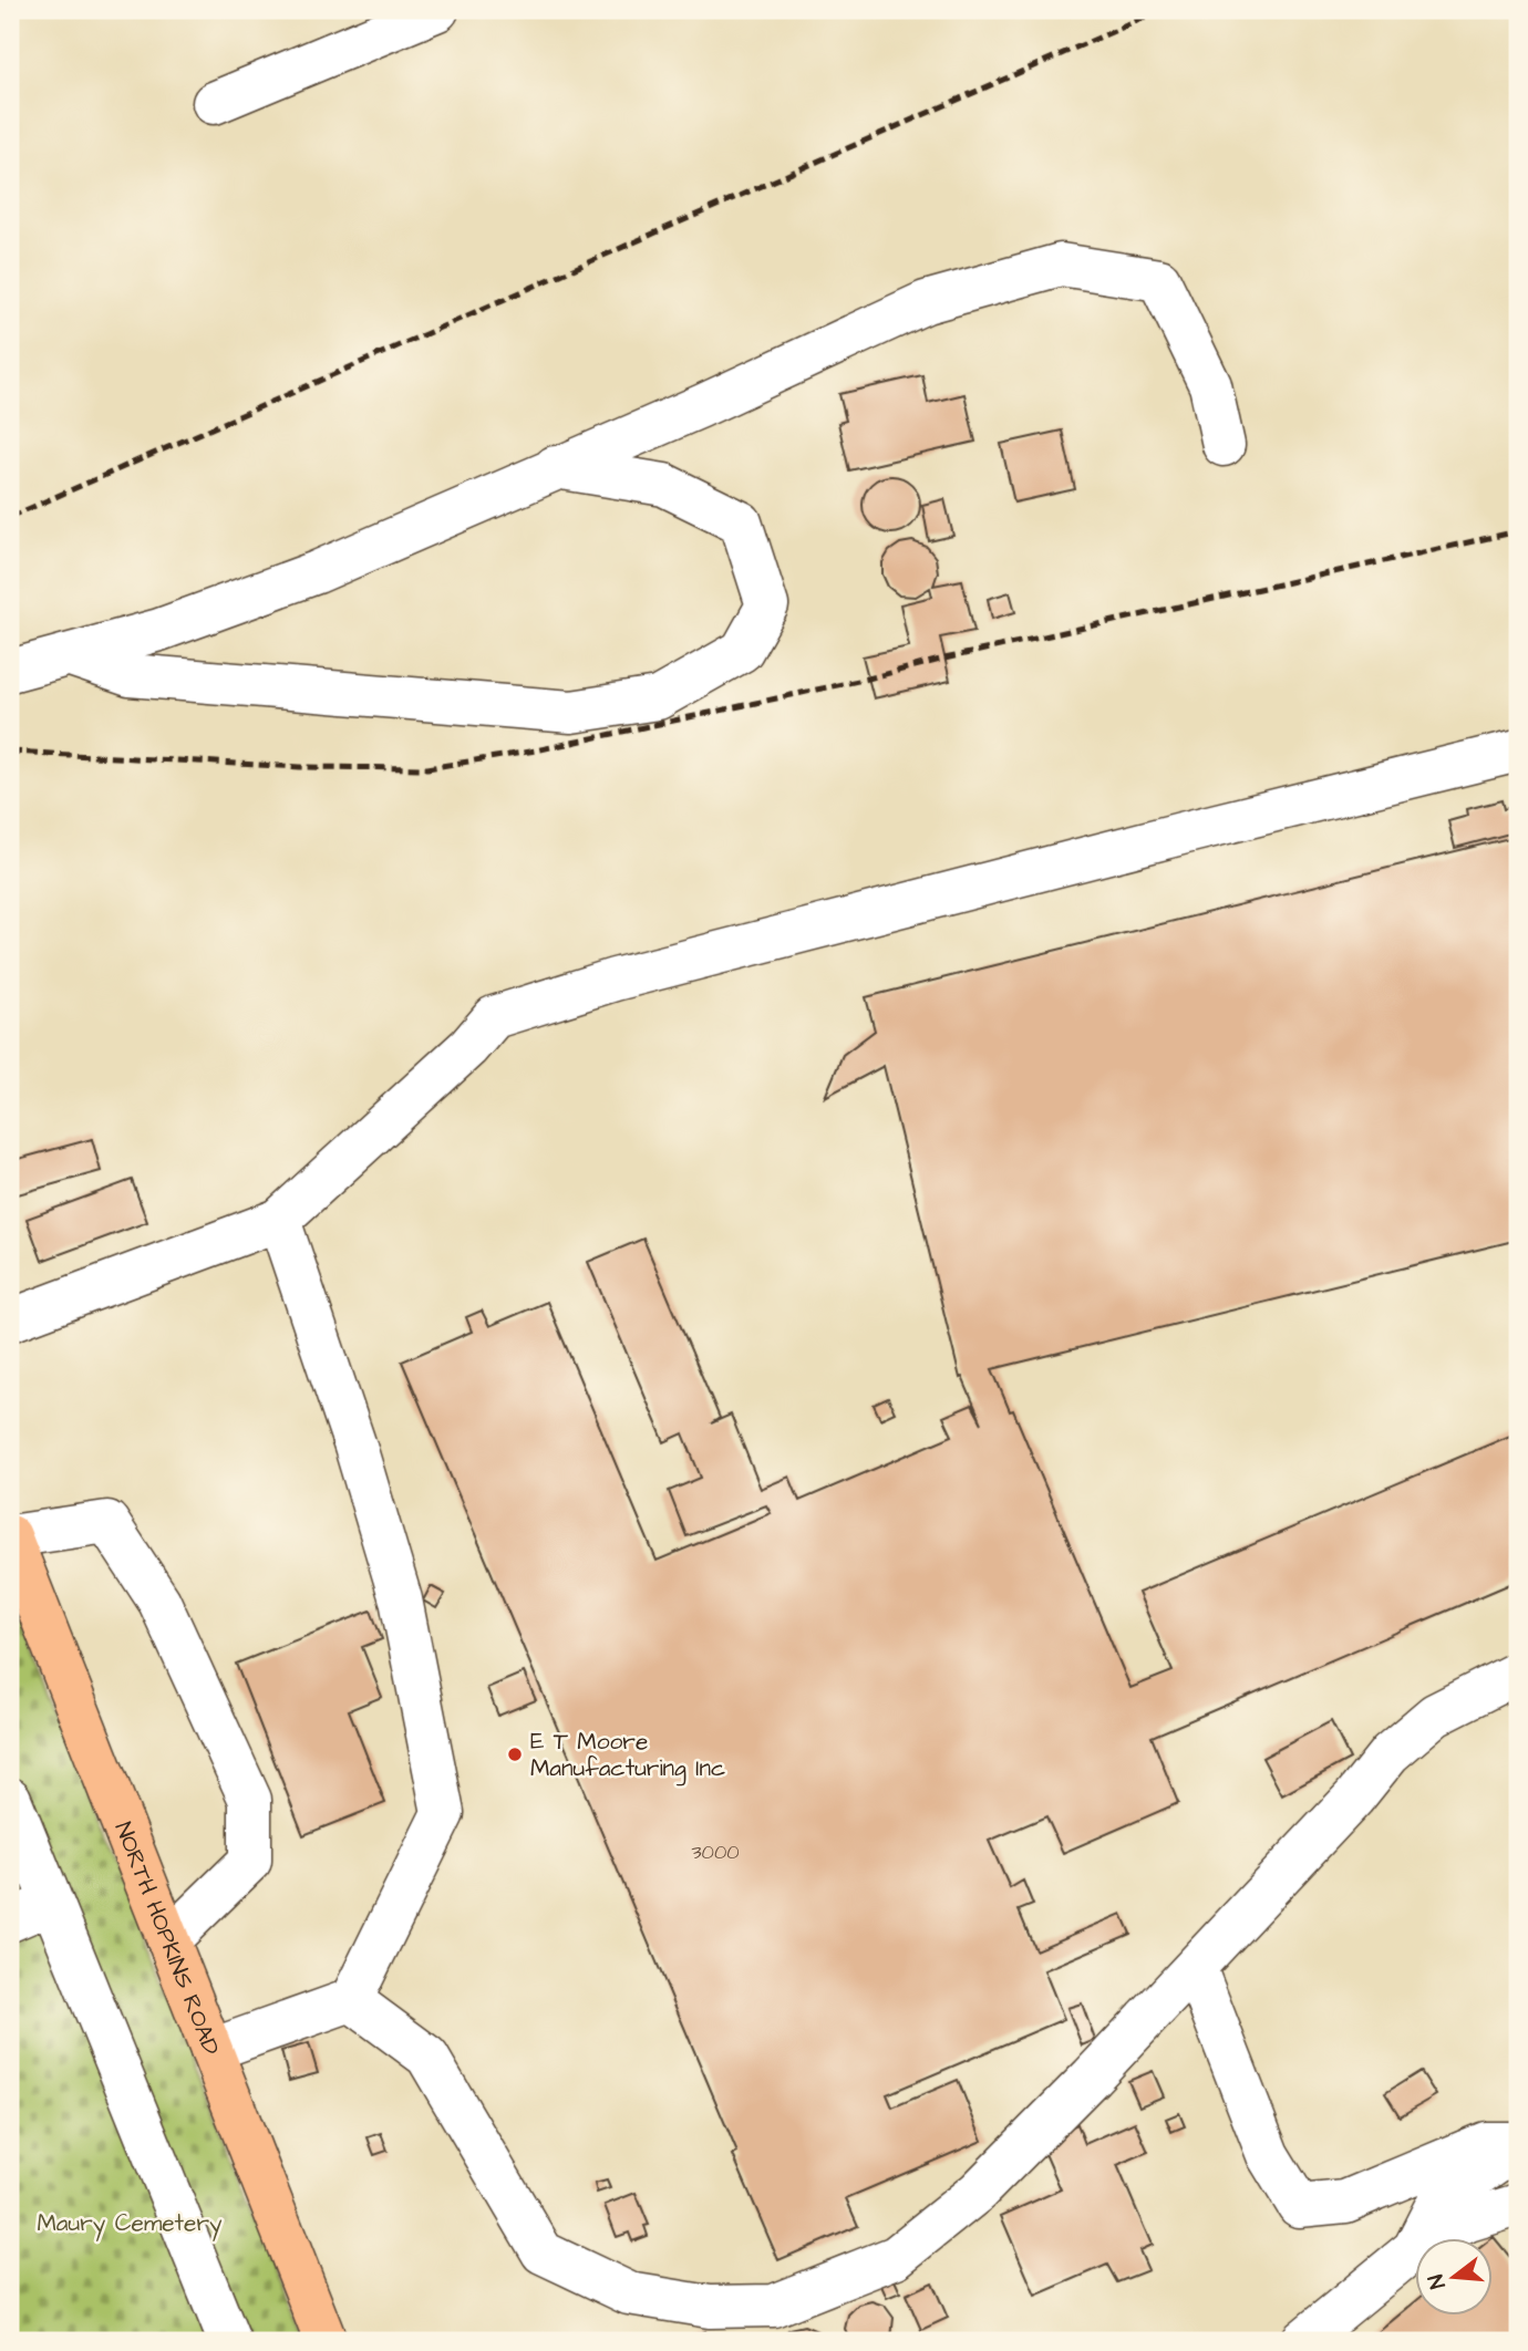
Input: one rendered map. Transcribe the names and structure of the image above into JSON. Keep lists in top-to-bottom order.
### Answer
{
  "streets": {
    "main road": ["NORTH HOPKINS ROAD"]
  },
  "parks": ["Maury Cemetery"],
  "places": ["E T Moore Manufacturing Inc"],
  "house_numbers": ["3000"],
  "north": "left"
}
